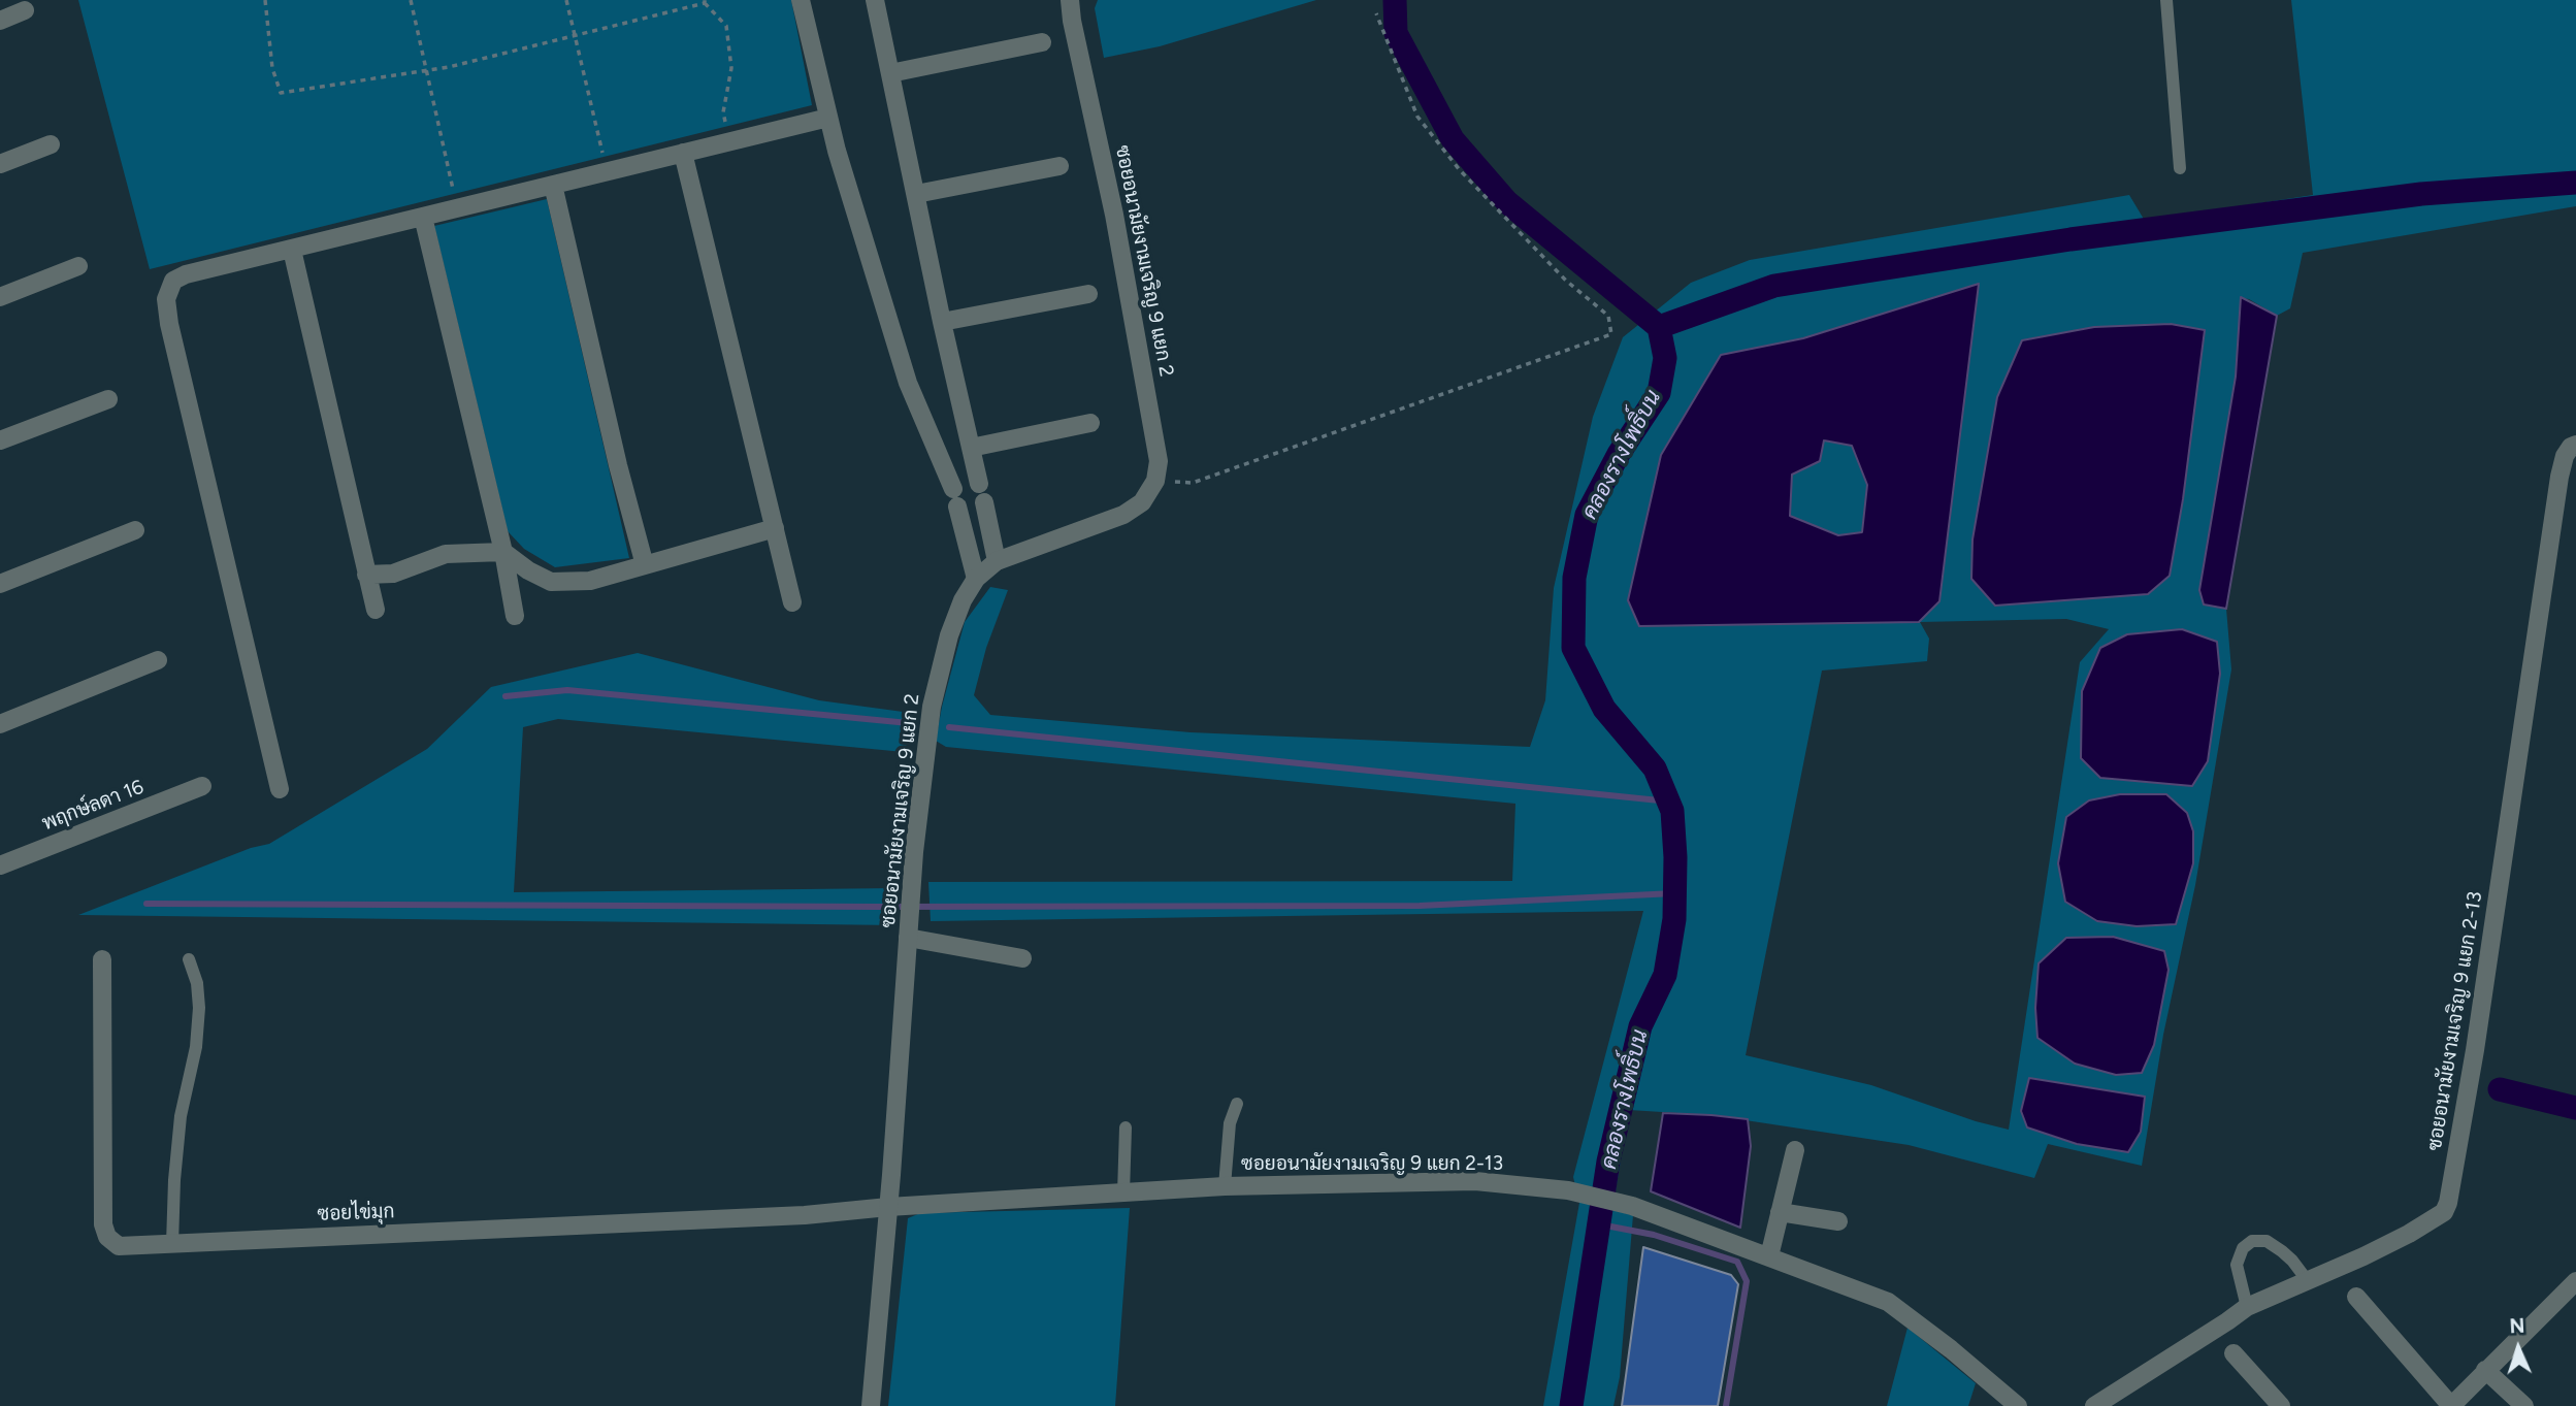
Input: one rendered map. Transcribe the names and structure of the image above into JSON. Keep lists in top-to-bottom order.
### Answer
{
  "streets": {
    "street": [
      "ซอยอนามัยงามเจริญ 9 แยก 2",
      "พฤกษ์ลดา 16",
      "ซอยอนามัยงามเจริญ 9 แยก 2-13",
      "ซอยไข่มุก"
    ]
  },
  "crossings": [
    ["ซอยอนามัยงามเจริญ 9 แยก 2", "ซอยอนามัยงามเจริญ 9 แยก 2-13"],
    ["ซอยอนามัยงามเจริญ 9 แยก 2", "ซอยไข่มุก"],
    ["ซอยอนามัยงามเจริญ 9 แยก 2-13", "ซอยไข่มุก"]
  ],
  "water": ["คลองรางโพธิ์บน"],
  "north": "top"
}
